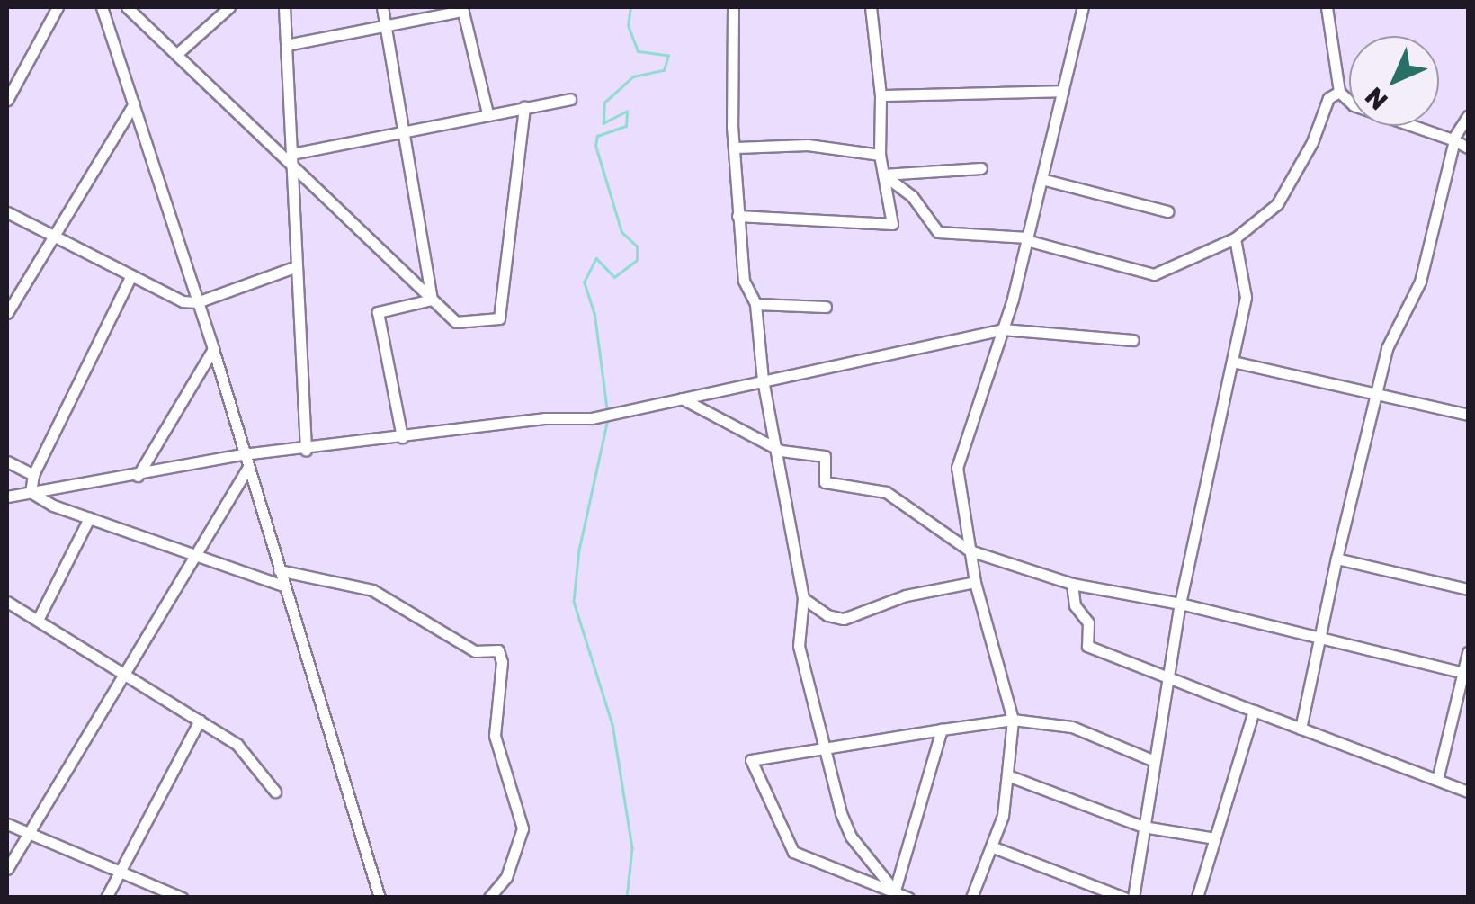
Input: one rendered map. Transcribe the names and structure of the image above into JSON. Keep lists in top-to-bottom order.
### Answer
{
  "north": "bottom left"
}
